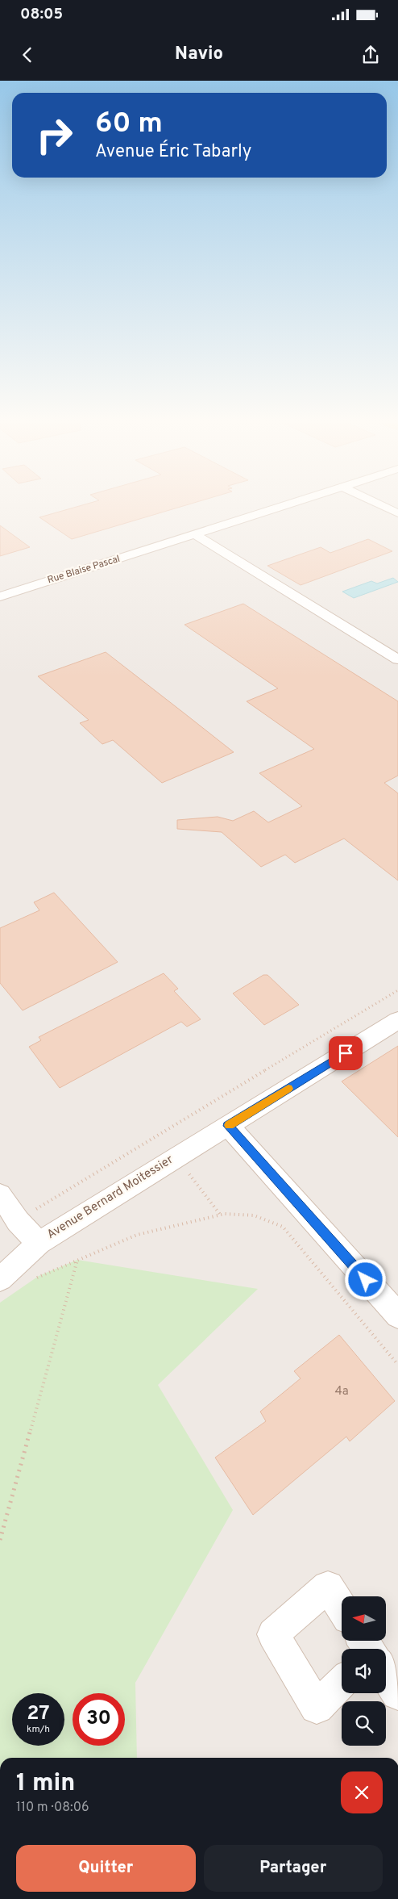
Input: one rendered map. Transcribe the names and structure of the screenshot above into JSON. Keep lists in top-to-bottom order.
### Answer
{
  "streets": {
    "street": ["Rue Blaise Pascal", "Avenue Bernard Moitessier"]
  },
  "house_numbers": ["4a"],
  "north": "left",
  "page": {
    "status": "08:05",
    "header": "Navio",
    "turn": ["60 m", "Avenue Éric Tabarly"],
    "speed": "27 km/h",
    "limit": "30",
    "heading": ["1 min", "110 m · 08:06"],
    "buttons": ["Quitter", "Partager"]
  }
}
